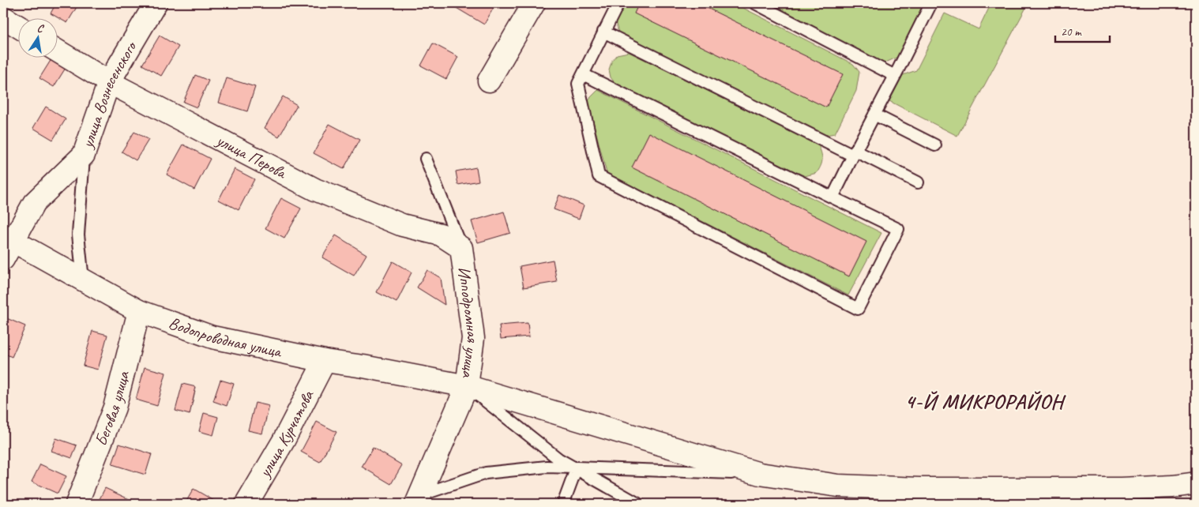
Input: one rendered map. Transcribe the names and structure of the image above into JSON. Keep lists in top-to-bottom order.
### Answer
{
  "streets": {
    "street": [
      "улица Вознесенского",
      "улица Перова",
      "Ипподромная улица",
      "Водопроводная улица",
      "Беговая улица",
      "улица Курчатова"
    ]
  },
  "crossings": [
    ["улица Вознесенского", "улица Перова"],
    ["улица Вознесенского", "Водопроводная улица"],
    ["улица Перова", "Ипподромная улица"],
    ["Ипподромная улица", "Водопроводная улица"],
    ["Водопроводная улица", "Беговая улица"],
    ["Водопроводная улица", "улица Курчатова"]
  ],
  "districts": ["4-Й МИКРОРАЙОН"],
  "scale_bar": "20 m",
  "north": "top"
}
